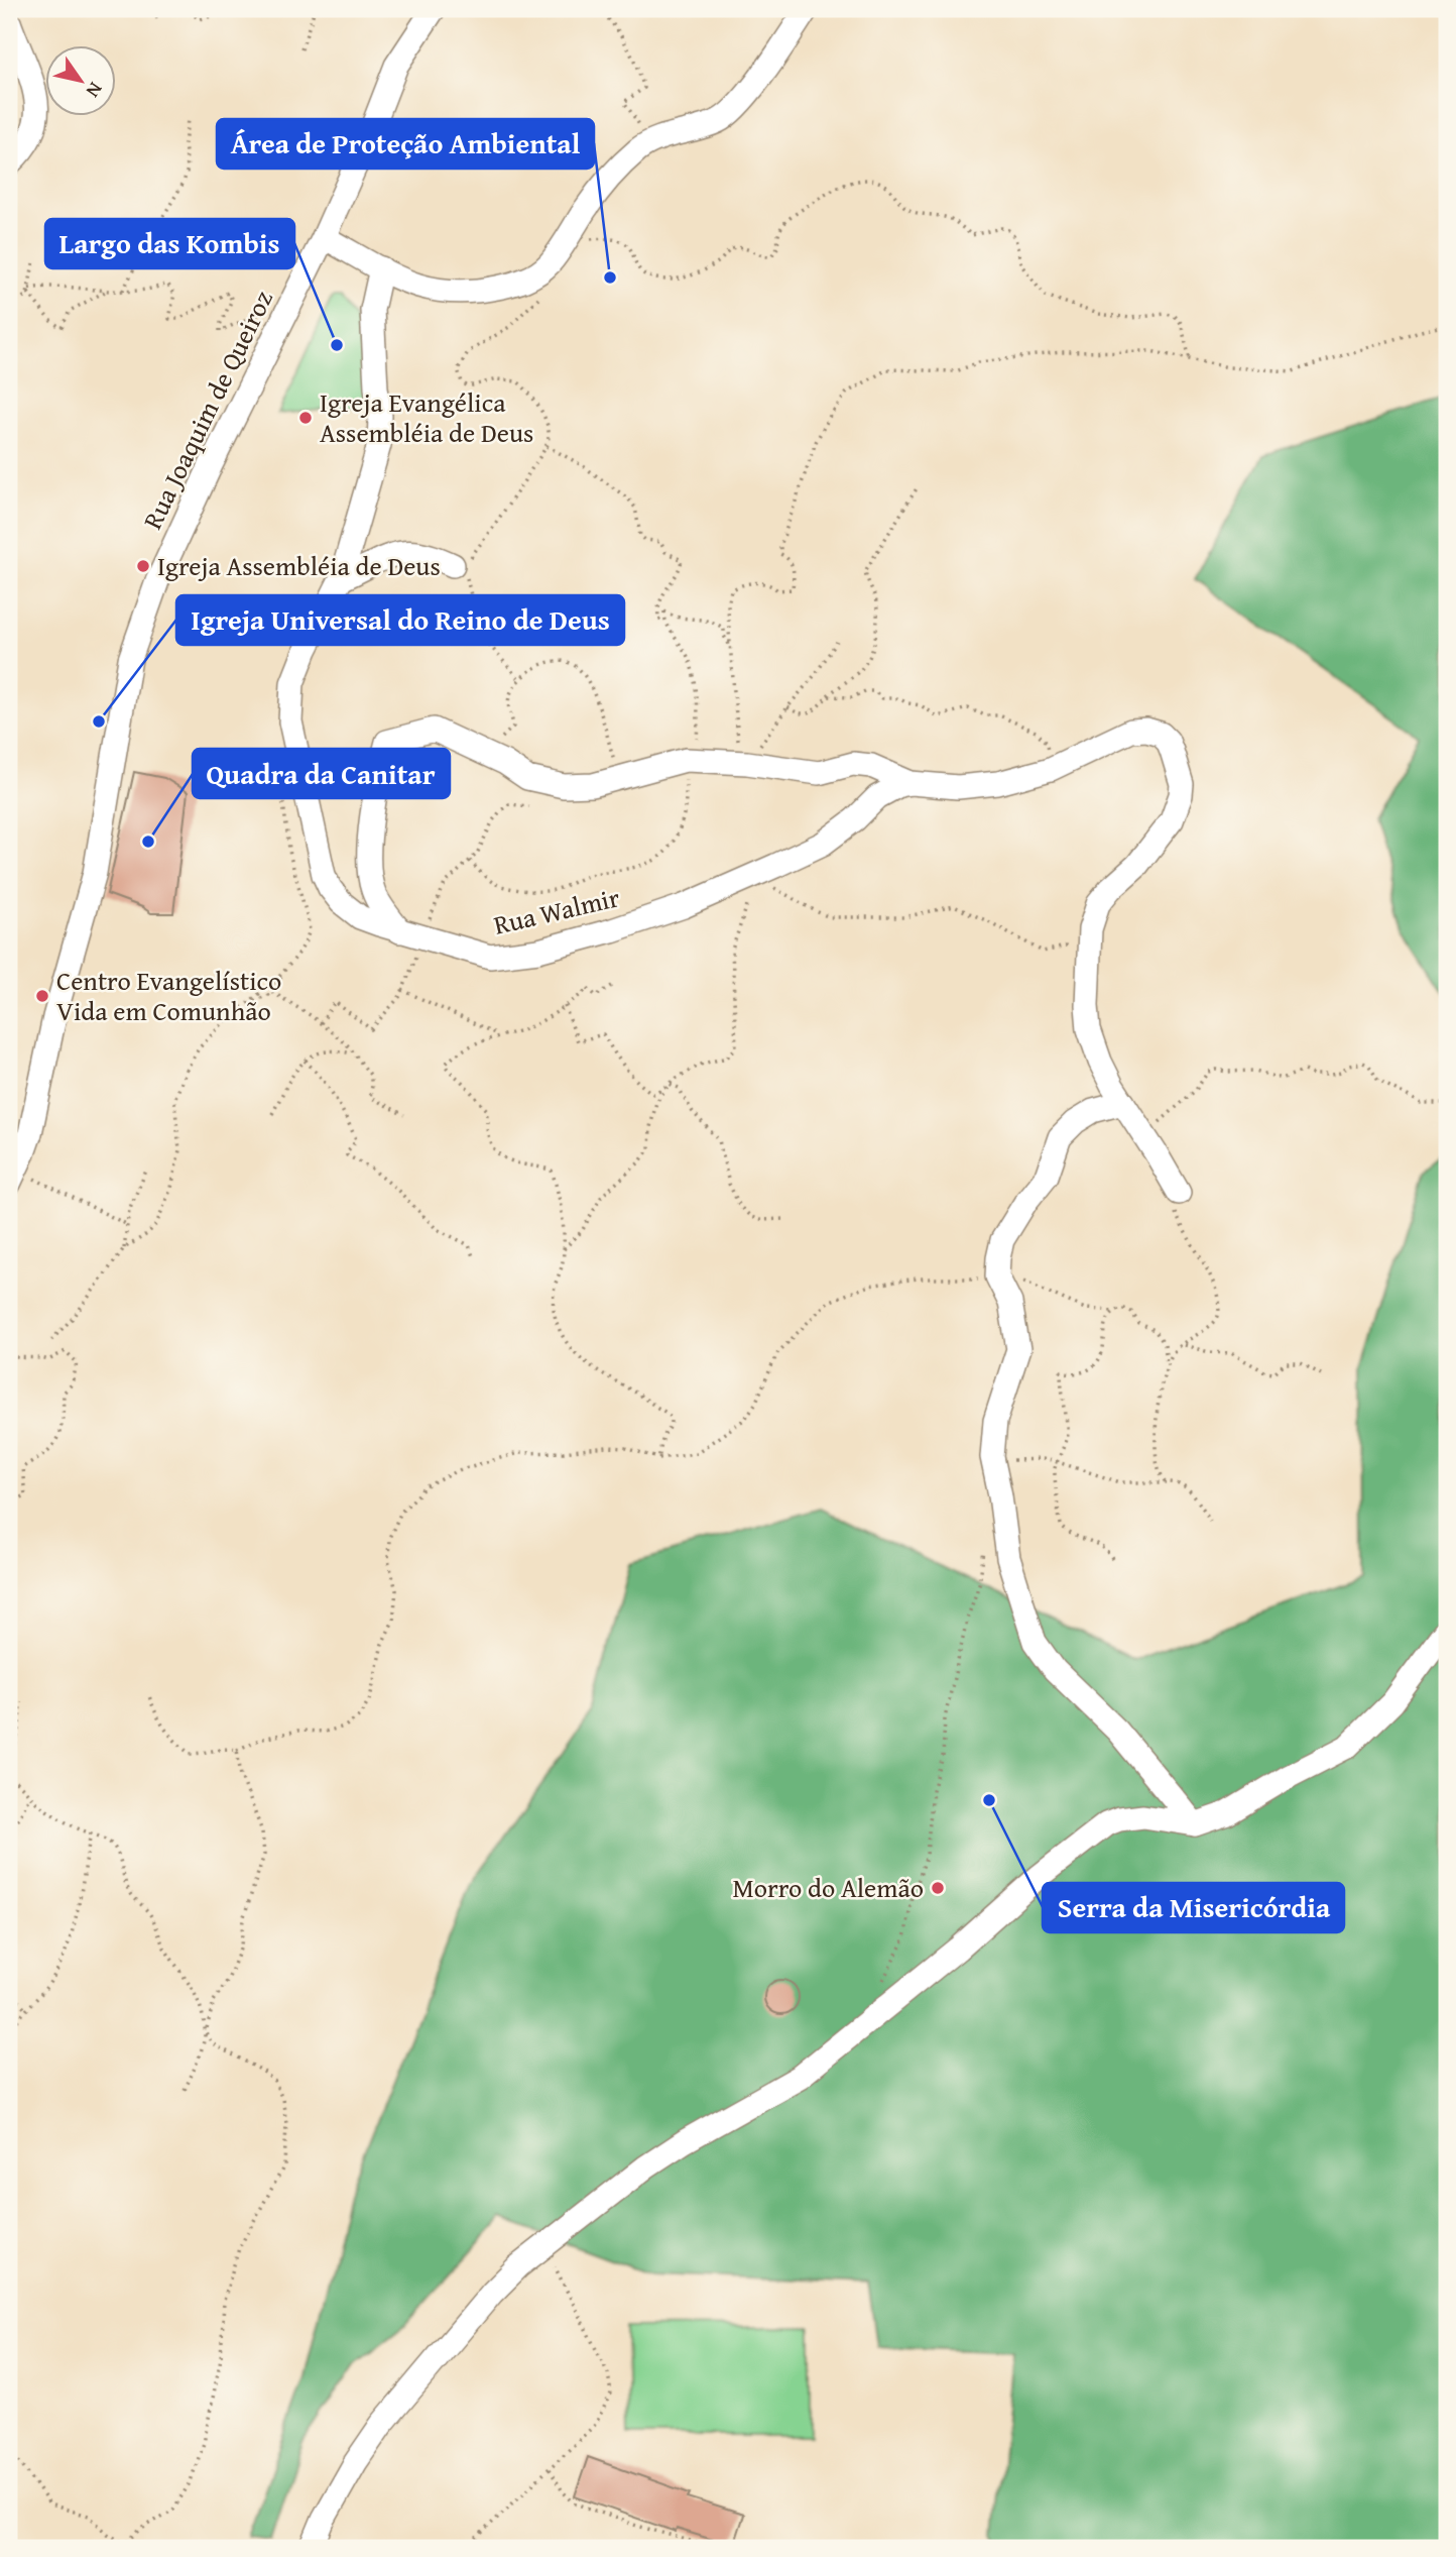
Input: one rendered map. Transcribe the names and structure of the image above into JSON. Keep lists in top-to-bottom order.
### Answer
{
  "streets": {
    "street": ["Rua Joaquim de Queiroz", "Rua Walmir"]
  },
  "places": [
    "Área de Proteção Ambiental",
    "Largo das Kombis",
    "Igreja Evangélica Assembléia de Deus",
    "Igreja Assembléia de Deus",
    "Igreja Universal do Reino de Deus",
    "Quadra da Canitar",
    "Centro Evangelístico Vida em Comunhão",
    "Serra da Misericórdia",
    "Morro do Alemão"
  ],
  "north": "bottom right"
}
